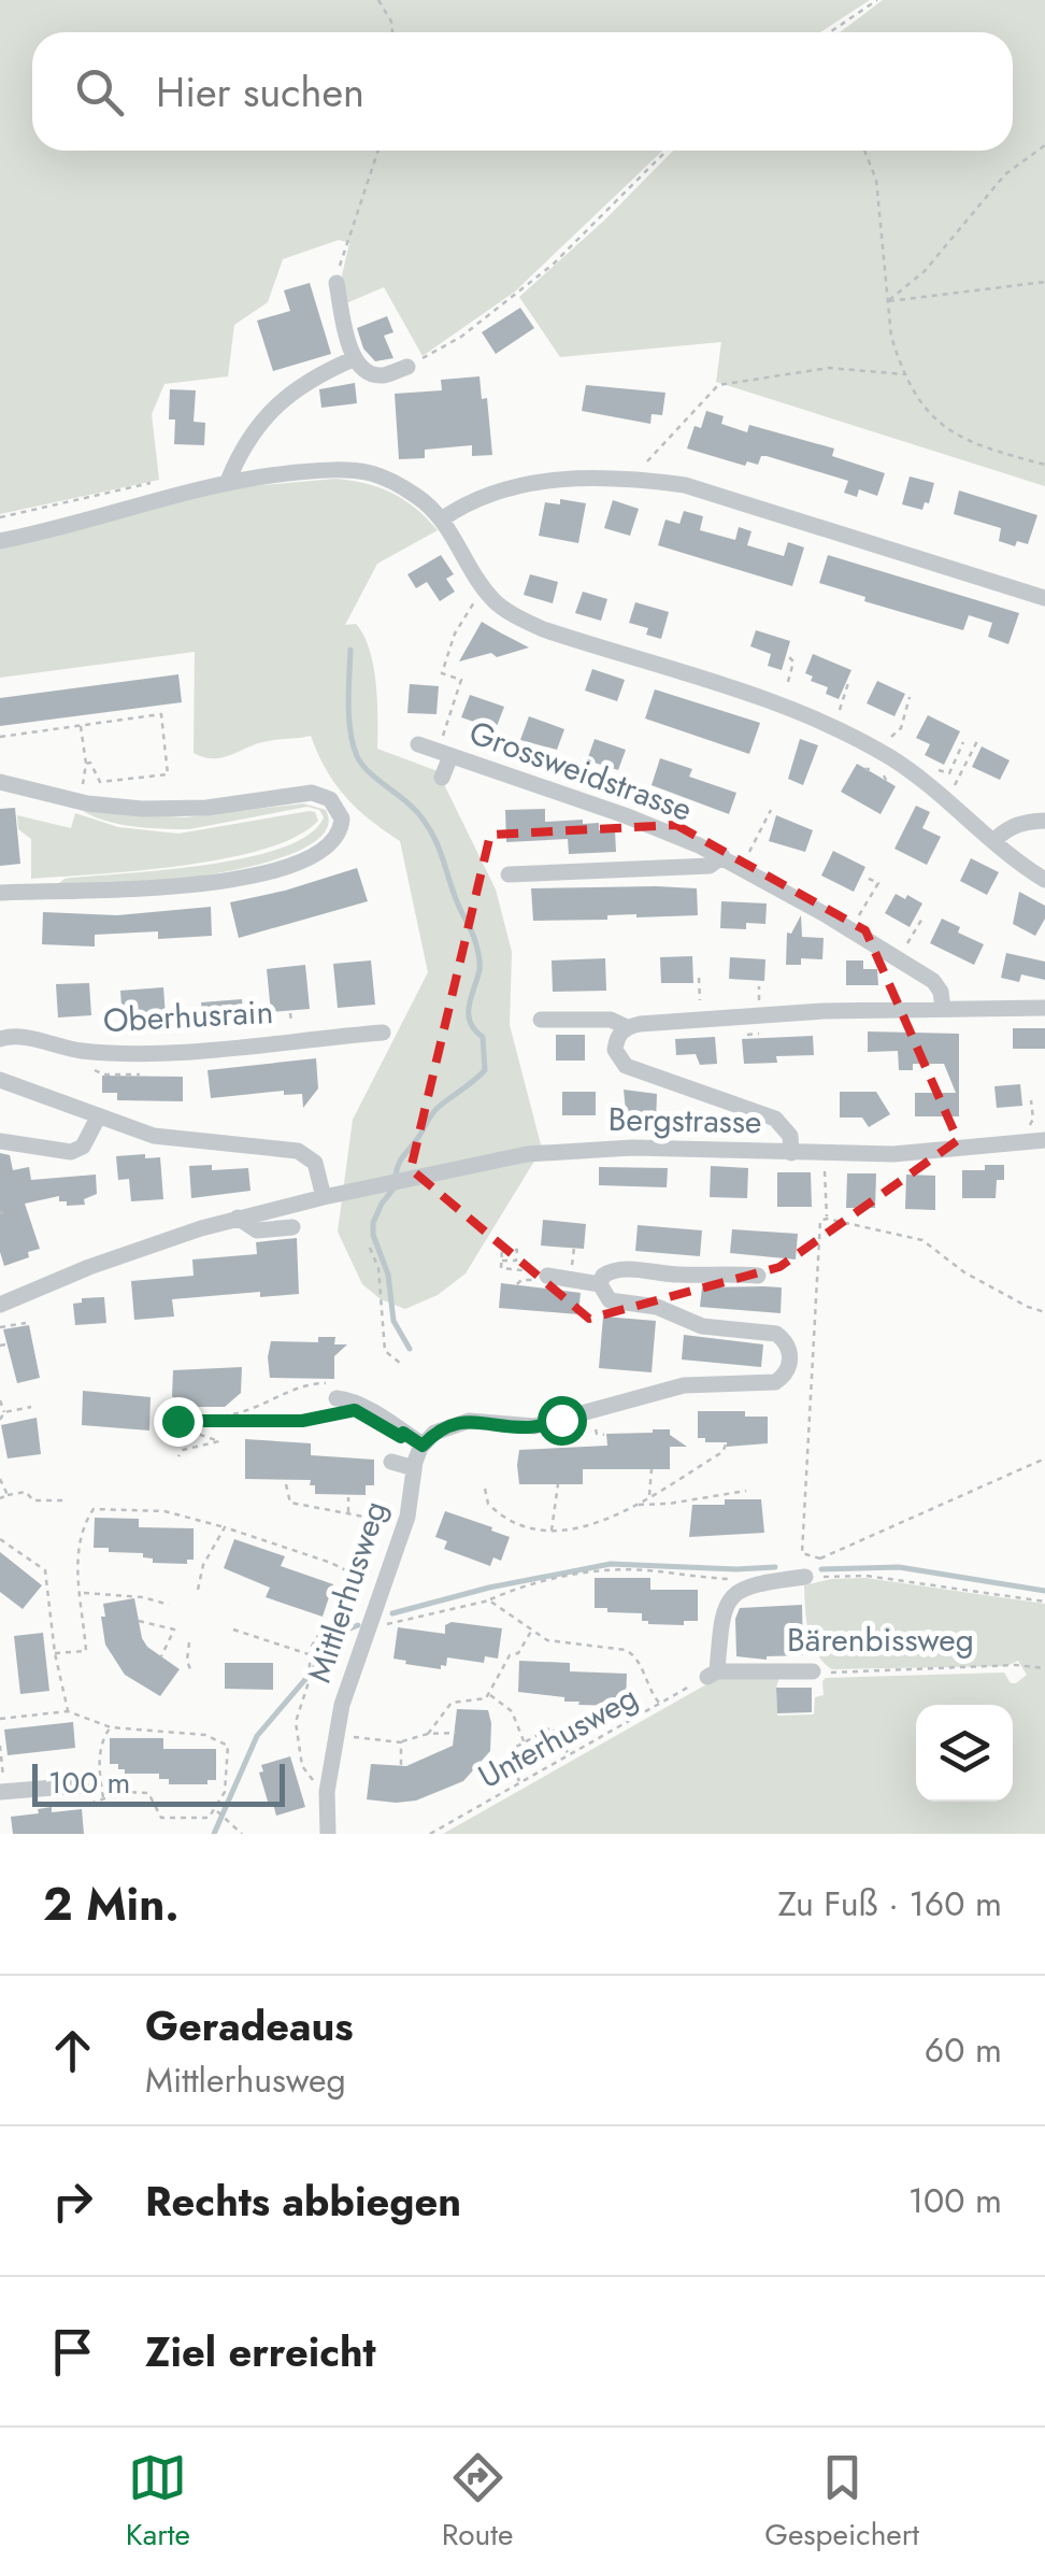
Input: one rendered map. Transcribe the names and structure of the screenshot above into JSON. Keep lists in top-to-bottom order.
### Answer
{
  "streets": {
    "street": [
      "Grossweidstrasse",
      "Oberhusrain",
      "Bergstrasse",
      "Mittlerhusweg",
      "Bärenbissweg"
    ],
    "path": ["Unterhusweg"]
  },
  "crossings": [
    ["Bärenbissweg", "Unterhusweg"]
  ],
  "scale_bar": "100 m",
  "page": {
    "search": "Hier suchen",
    "scale": "100 m",
    "heading": ["2 Min.", "Zu Fuß · 160 m"],
    "list": [
      ["Geradeaus", "Mittlerhusweg", "60 m"],
      ["Rechts abbiegen", "100 m"],
      "Ziel erreicht"
    ],
    "nav": ["Karte", "Route", "Gespeichert"]
  }
}
